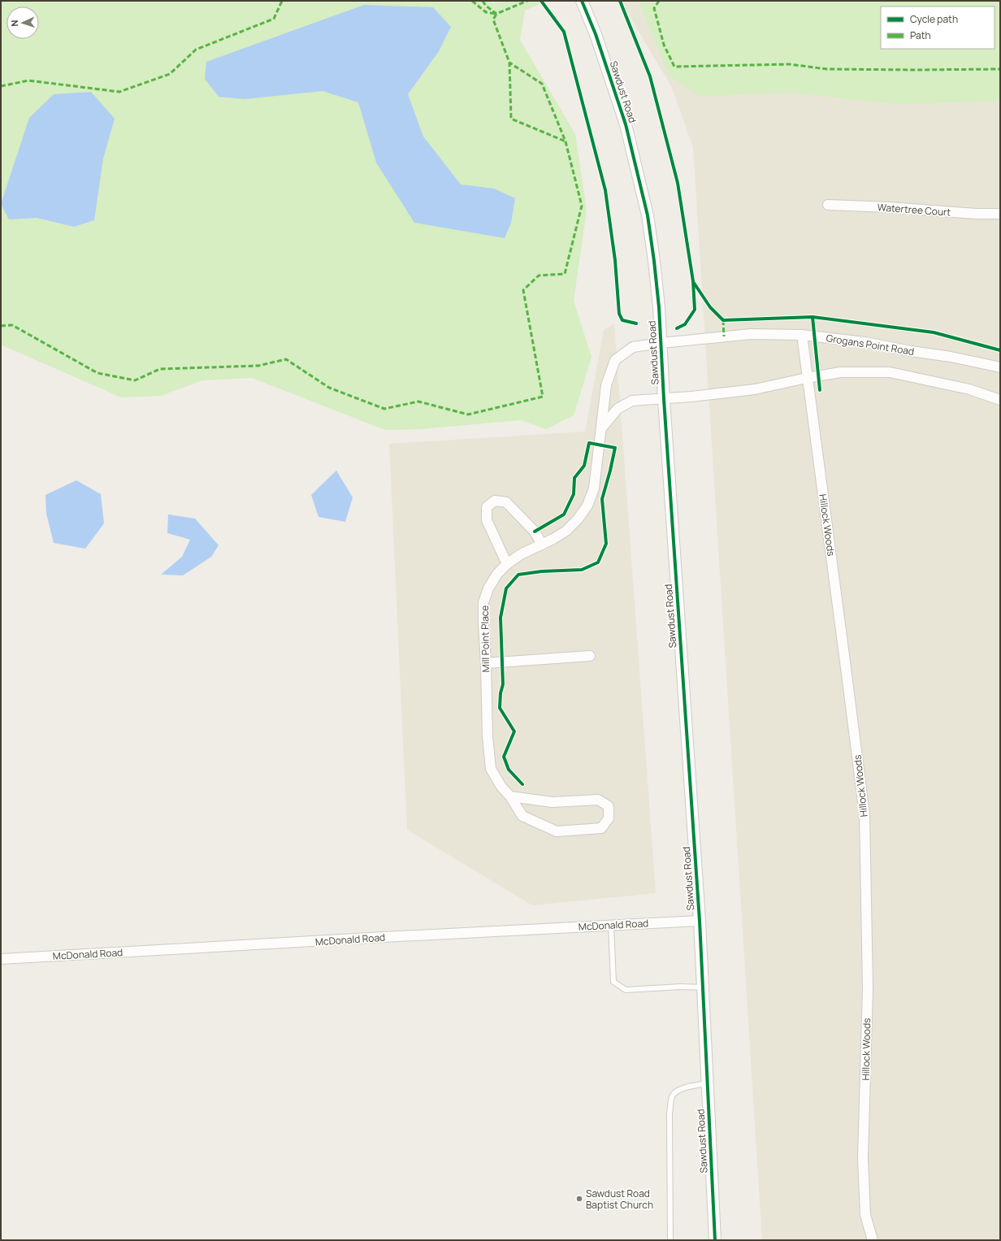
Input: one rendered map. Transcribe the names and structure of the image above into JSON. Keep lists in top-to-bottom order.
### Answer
{
  "streets": {
    "street": [
      "Sawdust Road",
      "Watertree Court",
      "Grogans Point Road",
      "Hillock Woods",
      "Mill Point Place",
      "McDonald Road"
    ]
  },
  "crossings": [
    ["Sawdust Road", "Grogans Point Road"],
    ["Sawdust Road", "Mill Point Place"],
    ["Sawdust Road", "McDonald Road"],
    ["Grogans Point Road", "Hillock Woods"],
    ["Grogans Point Road", "Mill Point Place"]
  ],
  "places": ["Sawdust Road Baptist Church"],
  "legend": ["Cycle path", "Path"],
  "north": "left"
}
